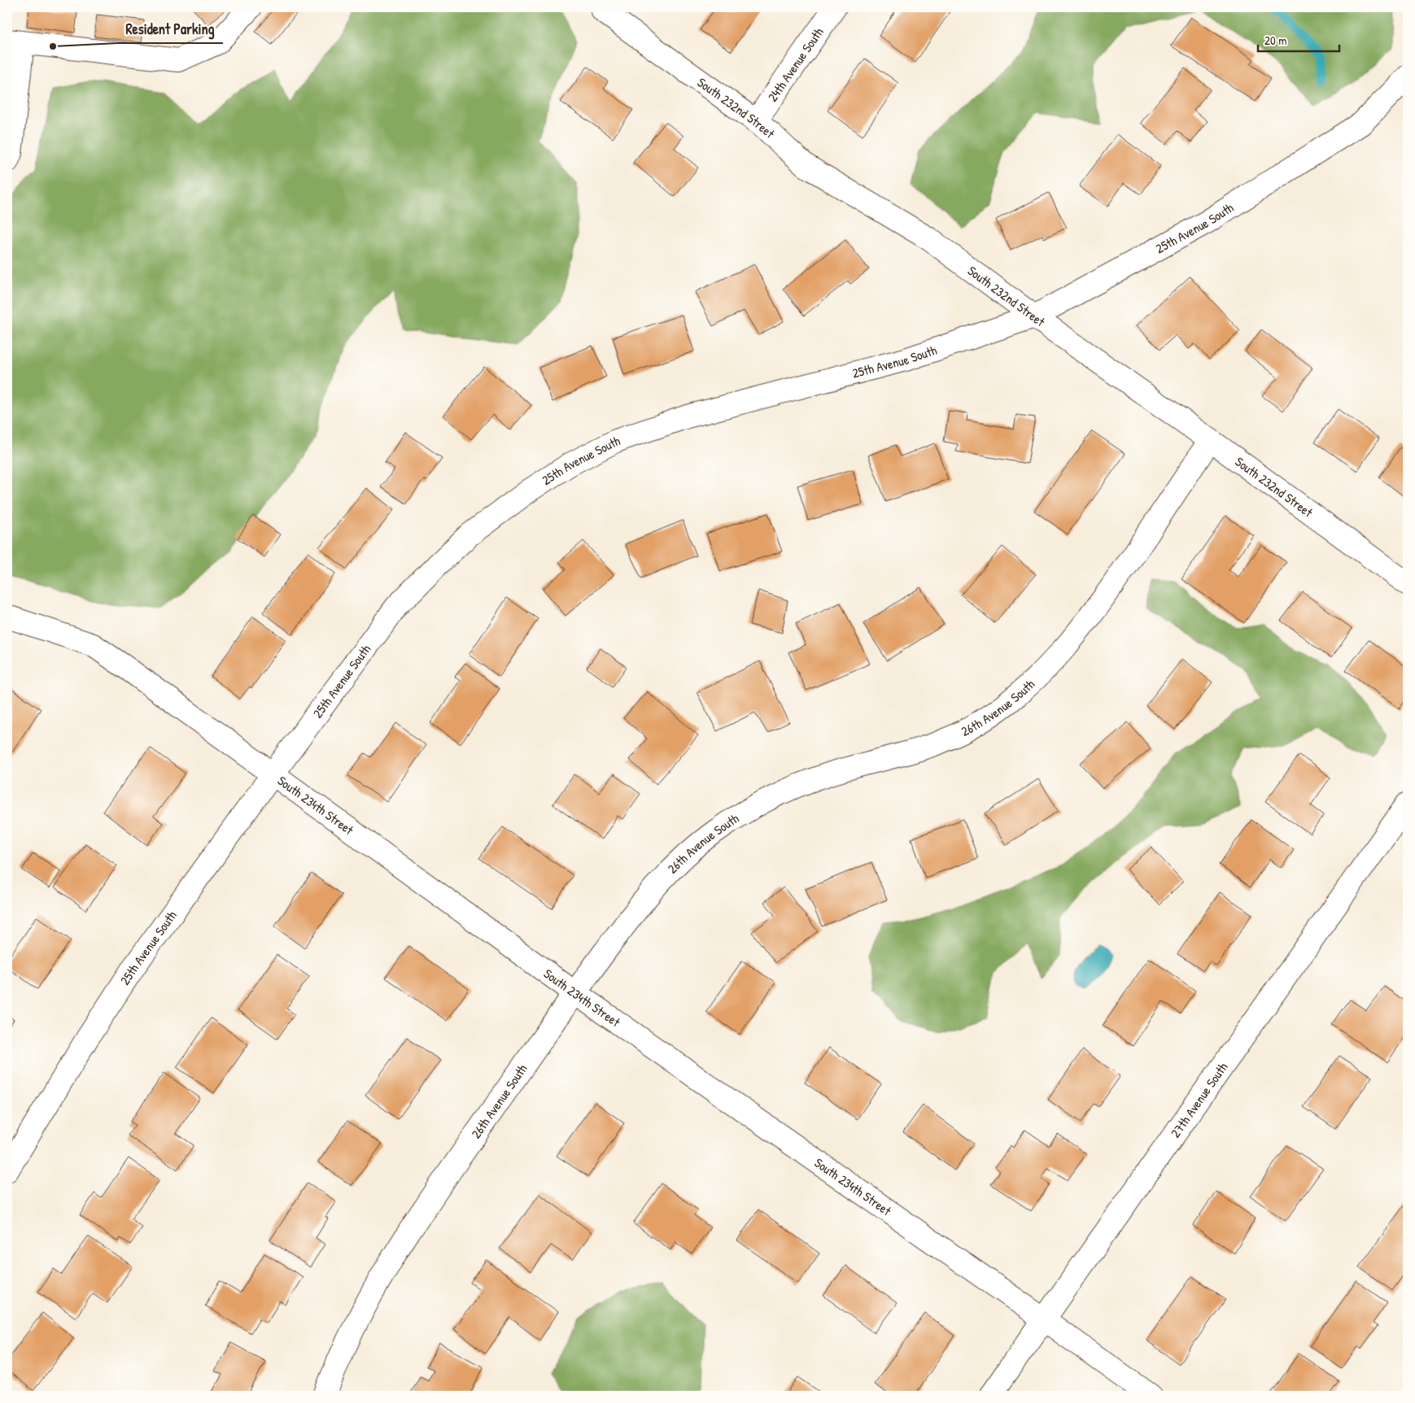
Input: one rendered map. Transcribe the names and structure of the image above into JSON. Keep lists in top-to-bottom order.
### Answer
{
  "streets": {
    "street": [
      "24th Avenue South",
      "South 232nd Street",
      "25th Avenue South",
      "26th Avenue South",
      "South 234th Street",
      "27th Avenue South"
    ]
  },
  "crossings": [
    ["24th Avenue South", "South 232nd Street"],
    ["South 232nd Street", "25th Avenue South"],
    ["South 232nd Street", "26th Avenue South"],
    ["25th Avenue South", "South 234th Street"],
    ["26th Avenue South", "South 234th Street"],
    ["South 234th Street", "27th Avenue South"]
  ],
  "places": ["Resident Parking"],
  "scale_bar": "20 m"
}
